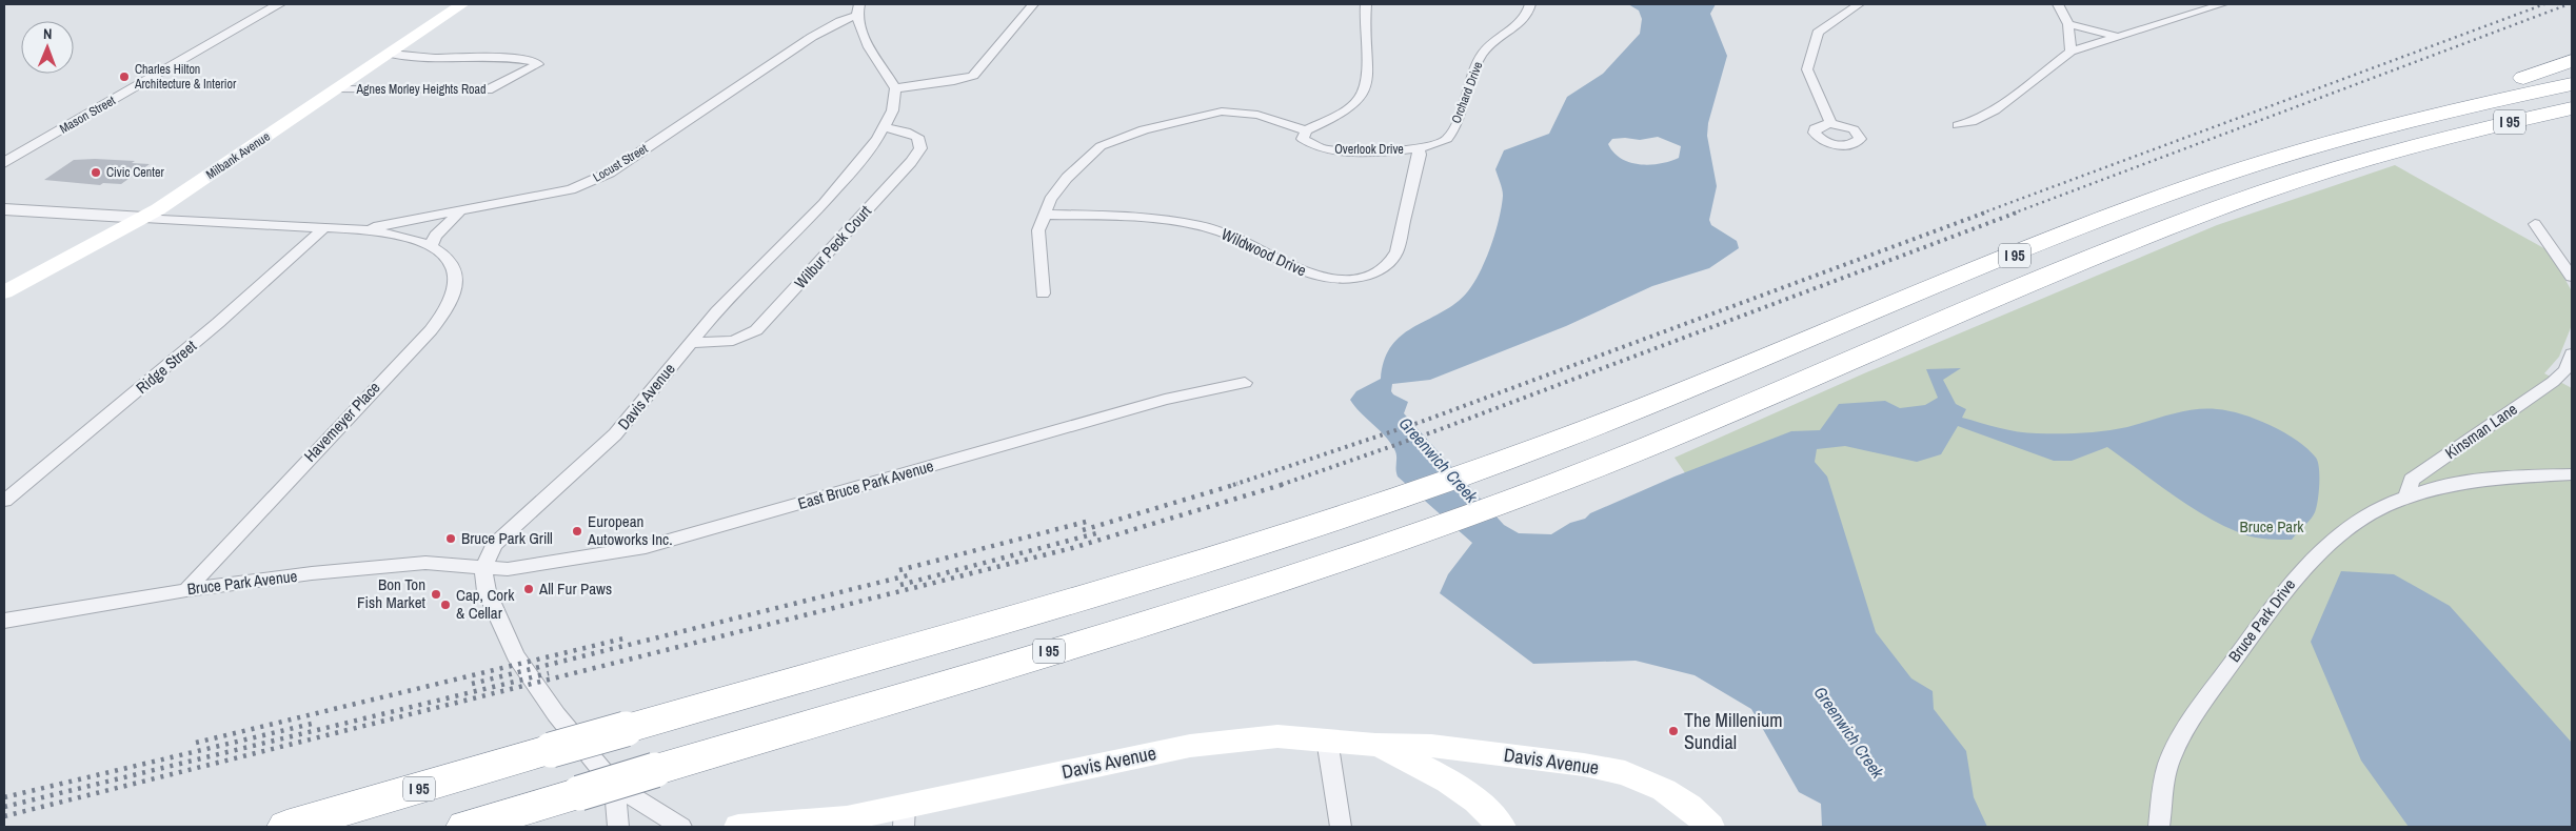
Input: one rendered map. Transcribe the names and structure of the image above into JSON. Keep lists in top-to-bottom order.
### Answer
{
  "streets": {
    "highway": ["I 95"],
    "main road": ["Milbank Avenue", "Davis Avenue"],
    "street": [
      "Agnes Morley Heights Road",
      "Orchard Drive",
      "Mason Street",
      "Overlook Drive",
      "Locust Street",
      "Wilbur Peck Court",
      "Wildwood Drive",
      "Ridge Street",
      "Havemeyer Place",
      "Kinsman Lane",
      "East Bruce Park Avenue",
      "Bruce Park Avenue",
      "Bruce Park Drive"
    ]
  },
  "crossings": [
    ["Agnes Morley Heights Road", "Milbank Avenue"],
    ["Orchard Drive", "Overlook Drive"],
    ["Orchard Drive", "Wildwood Drive"],
    ["Overlook Drive", "Wildwood Drive"],
    ["Wilbur Peck Court", "Davis Avenue"],
    ["Davis Avenue", "East Bruce Park Avenue"],
    ["Davis Avenue", "Bruce Park Avenue"],
    ["Havemeyer Place", "Bruce Park Avenue"],
    ["Kinsman Lane", "Bruce Park Drive"],
    ["East Bruce Park Avenue", "Bruce Park Avenue"]
  ],
  "water": ["Greenwich Creek"],
  "parks": ["Bruce Park"],
  "places": [
    "Charles Hilton Architecture & Interior",
    "Civic Center",
    "European Autoworks Inc.",
    "Bruce Park Grill",
    "All Fur Paws",
    "Bon Ton Fish Market",
    "Cap, Cork & Cellar",
    "The Millenium Sundial"
  ],
  "north": "top"
}
